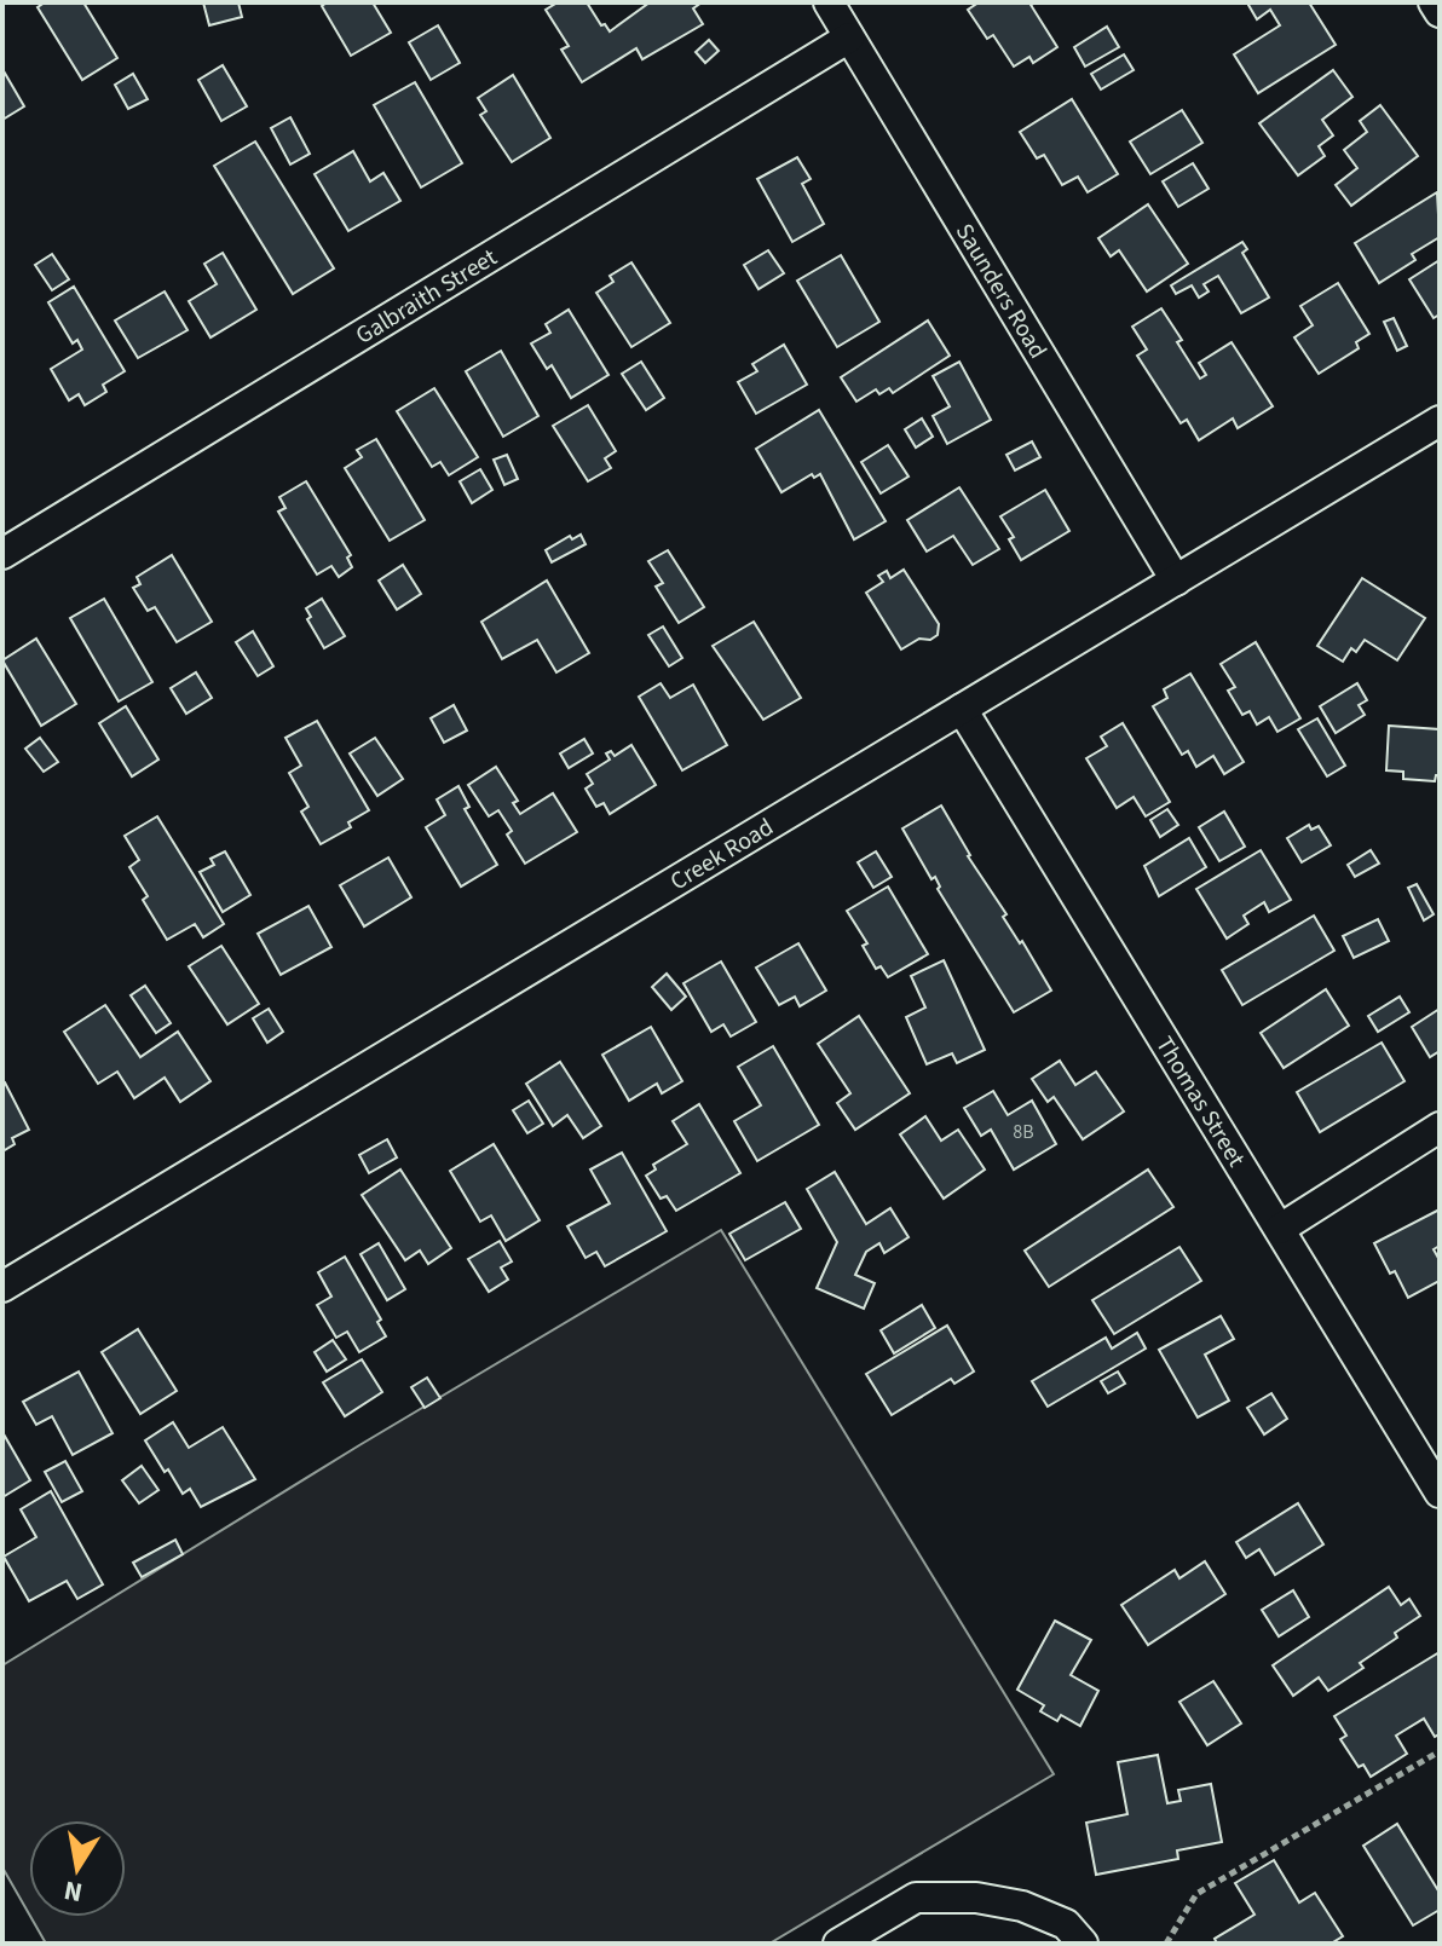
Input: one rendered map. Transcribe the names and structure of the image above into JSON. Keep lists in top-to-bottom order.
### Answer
{
  "streets": {
    "street": [
      "Saunders Road",
      "Galbraith Street",
      "Creek Road",
      "Thomas Street"
    ]
  },
  "crossings": [
    ["Saunders Road", "Galbraith Street"],
    ["Saunders Road", "Creek Road"],
    ["Creek Road", "Thomas Street"]
  ],
  "house_numbers": ["8B"],
  "north": "bottom"
}
